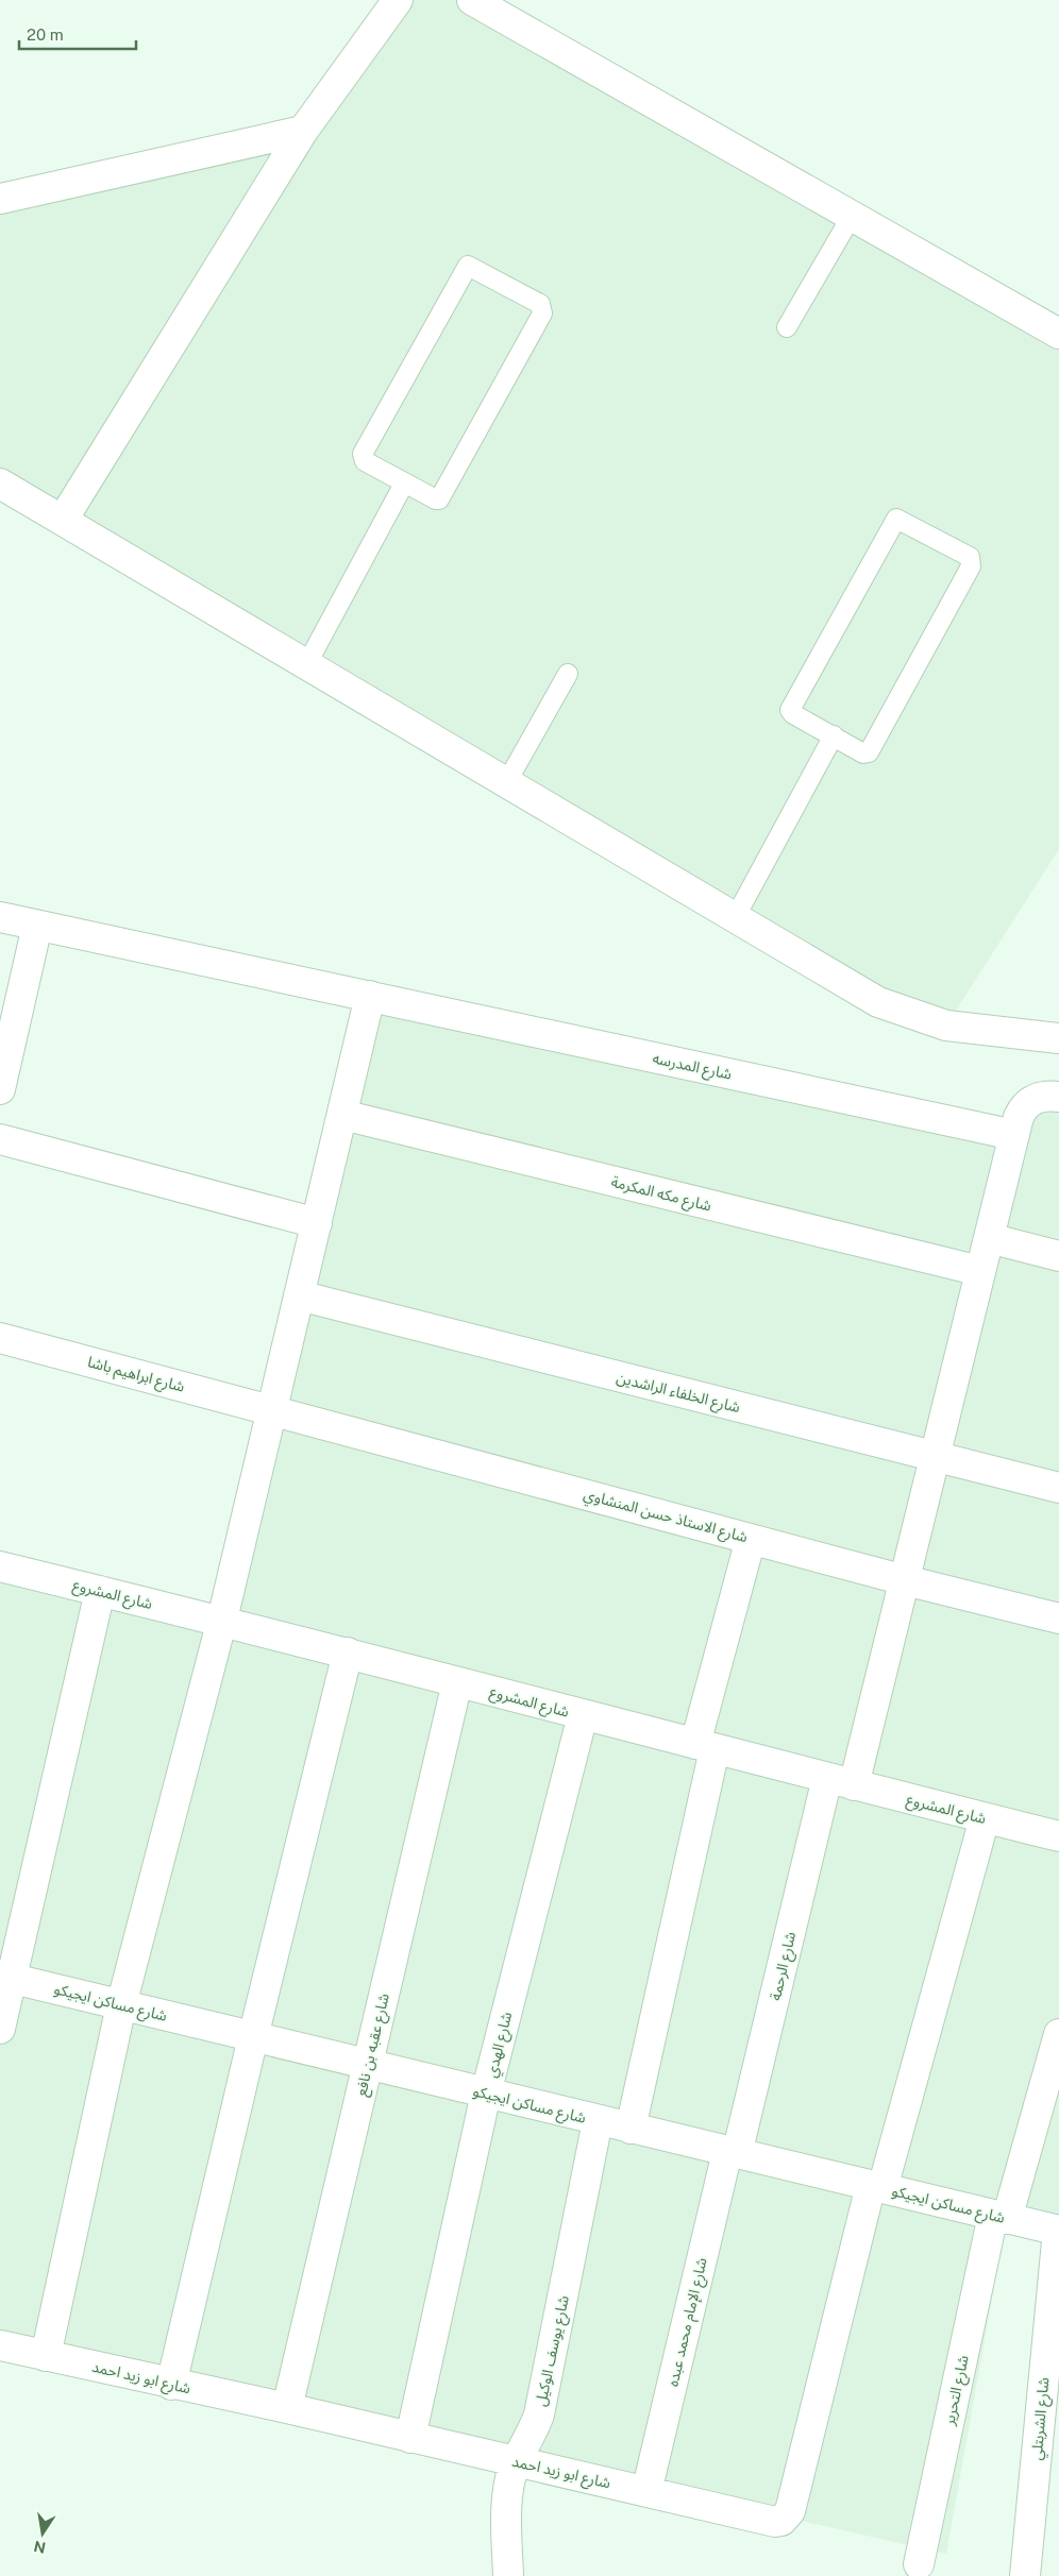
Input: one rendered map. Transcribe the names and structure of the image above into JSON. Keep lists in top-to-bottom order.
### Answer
{
  "streets": {
    "street": [
      "شارع المدرسه",
      "شارع مكه المكرمة",
      "شارع ابراهيم باشا",
      "شارع الخلفاء الراشدين",
      "شارع الاستاذ حسن المنشاوي",
      "شارع المشروع",
      "شارع الرحمة",
      "شارع مساكن ايجيكو",
      "شارع عقبه بن نافع",
      "شارع الهدي",
      "شارع الإمام محمد عبده",
      "شارع يوسف الوكيل",
      "شارع ابو زيد احمد",
      "شارع التحرير",
      "شارع الشربتلي"
    ]
  },
  "crossings": [
    ["شارع المدرسه", "شارع الرحمة"],
    ["شارع مكه المكرمة", "شارع الرحمة"],
    ["شارع ابراهيم باشا", "شارع الاستاذ حسن المنشاوي"],
    ["شارع الخلفاء الراشدين", "شارع الرحمة"],
    ["شارع الاستاذ حسن المنشاوي", "شارع الرحمة"],
    ["شارع المشروع", "شارع الرحمة"],
    ["شارع المشروع", "شارع عقبه بن نافع"],
    ["شارع المشروع", "شارع الهدي"],
    ["شارع الرحمة", "شارع مساكن ايجيكو"],
    ["شارع الرحمة", "شارع الإمام محمد عبده"],
    ["شارع مساكن ايجيكو", "شارع عقبه بن نافع"],
    ["شارع مساكن ايجيكو", "شارع الهدي"],
    ["شارع مساكن ايجيكو", "شارع الإمام محمد عبده"],
    ["شارع مساكن ايجيكو", "شارع يوسف الوكيل"],
    ["شارع مساكن ايجيكو", "شارع ابو زيد احمد"],
    ["شارع مساكن ايجيكو", "شارع التحرير"],
    ["شارع مساكن ايجيكو", "شارع الشربتلي"],
    ["شارع عقبه بن نافع", "شارع ابو زيد احمد"],
    ["شارع الهدي", "شارع ابو زيد احمد"],
    ["شارع الإمام محمد عبده", "شارع ابو زيد احمد"],
    ["شارع يوسف الوكيل", "شارع ابو زيد احمد"]
  ],
  "scale_bar": "20 m",
  "north": "bottom"
}
